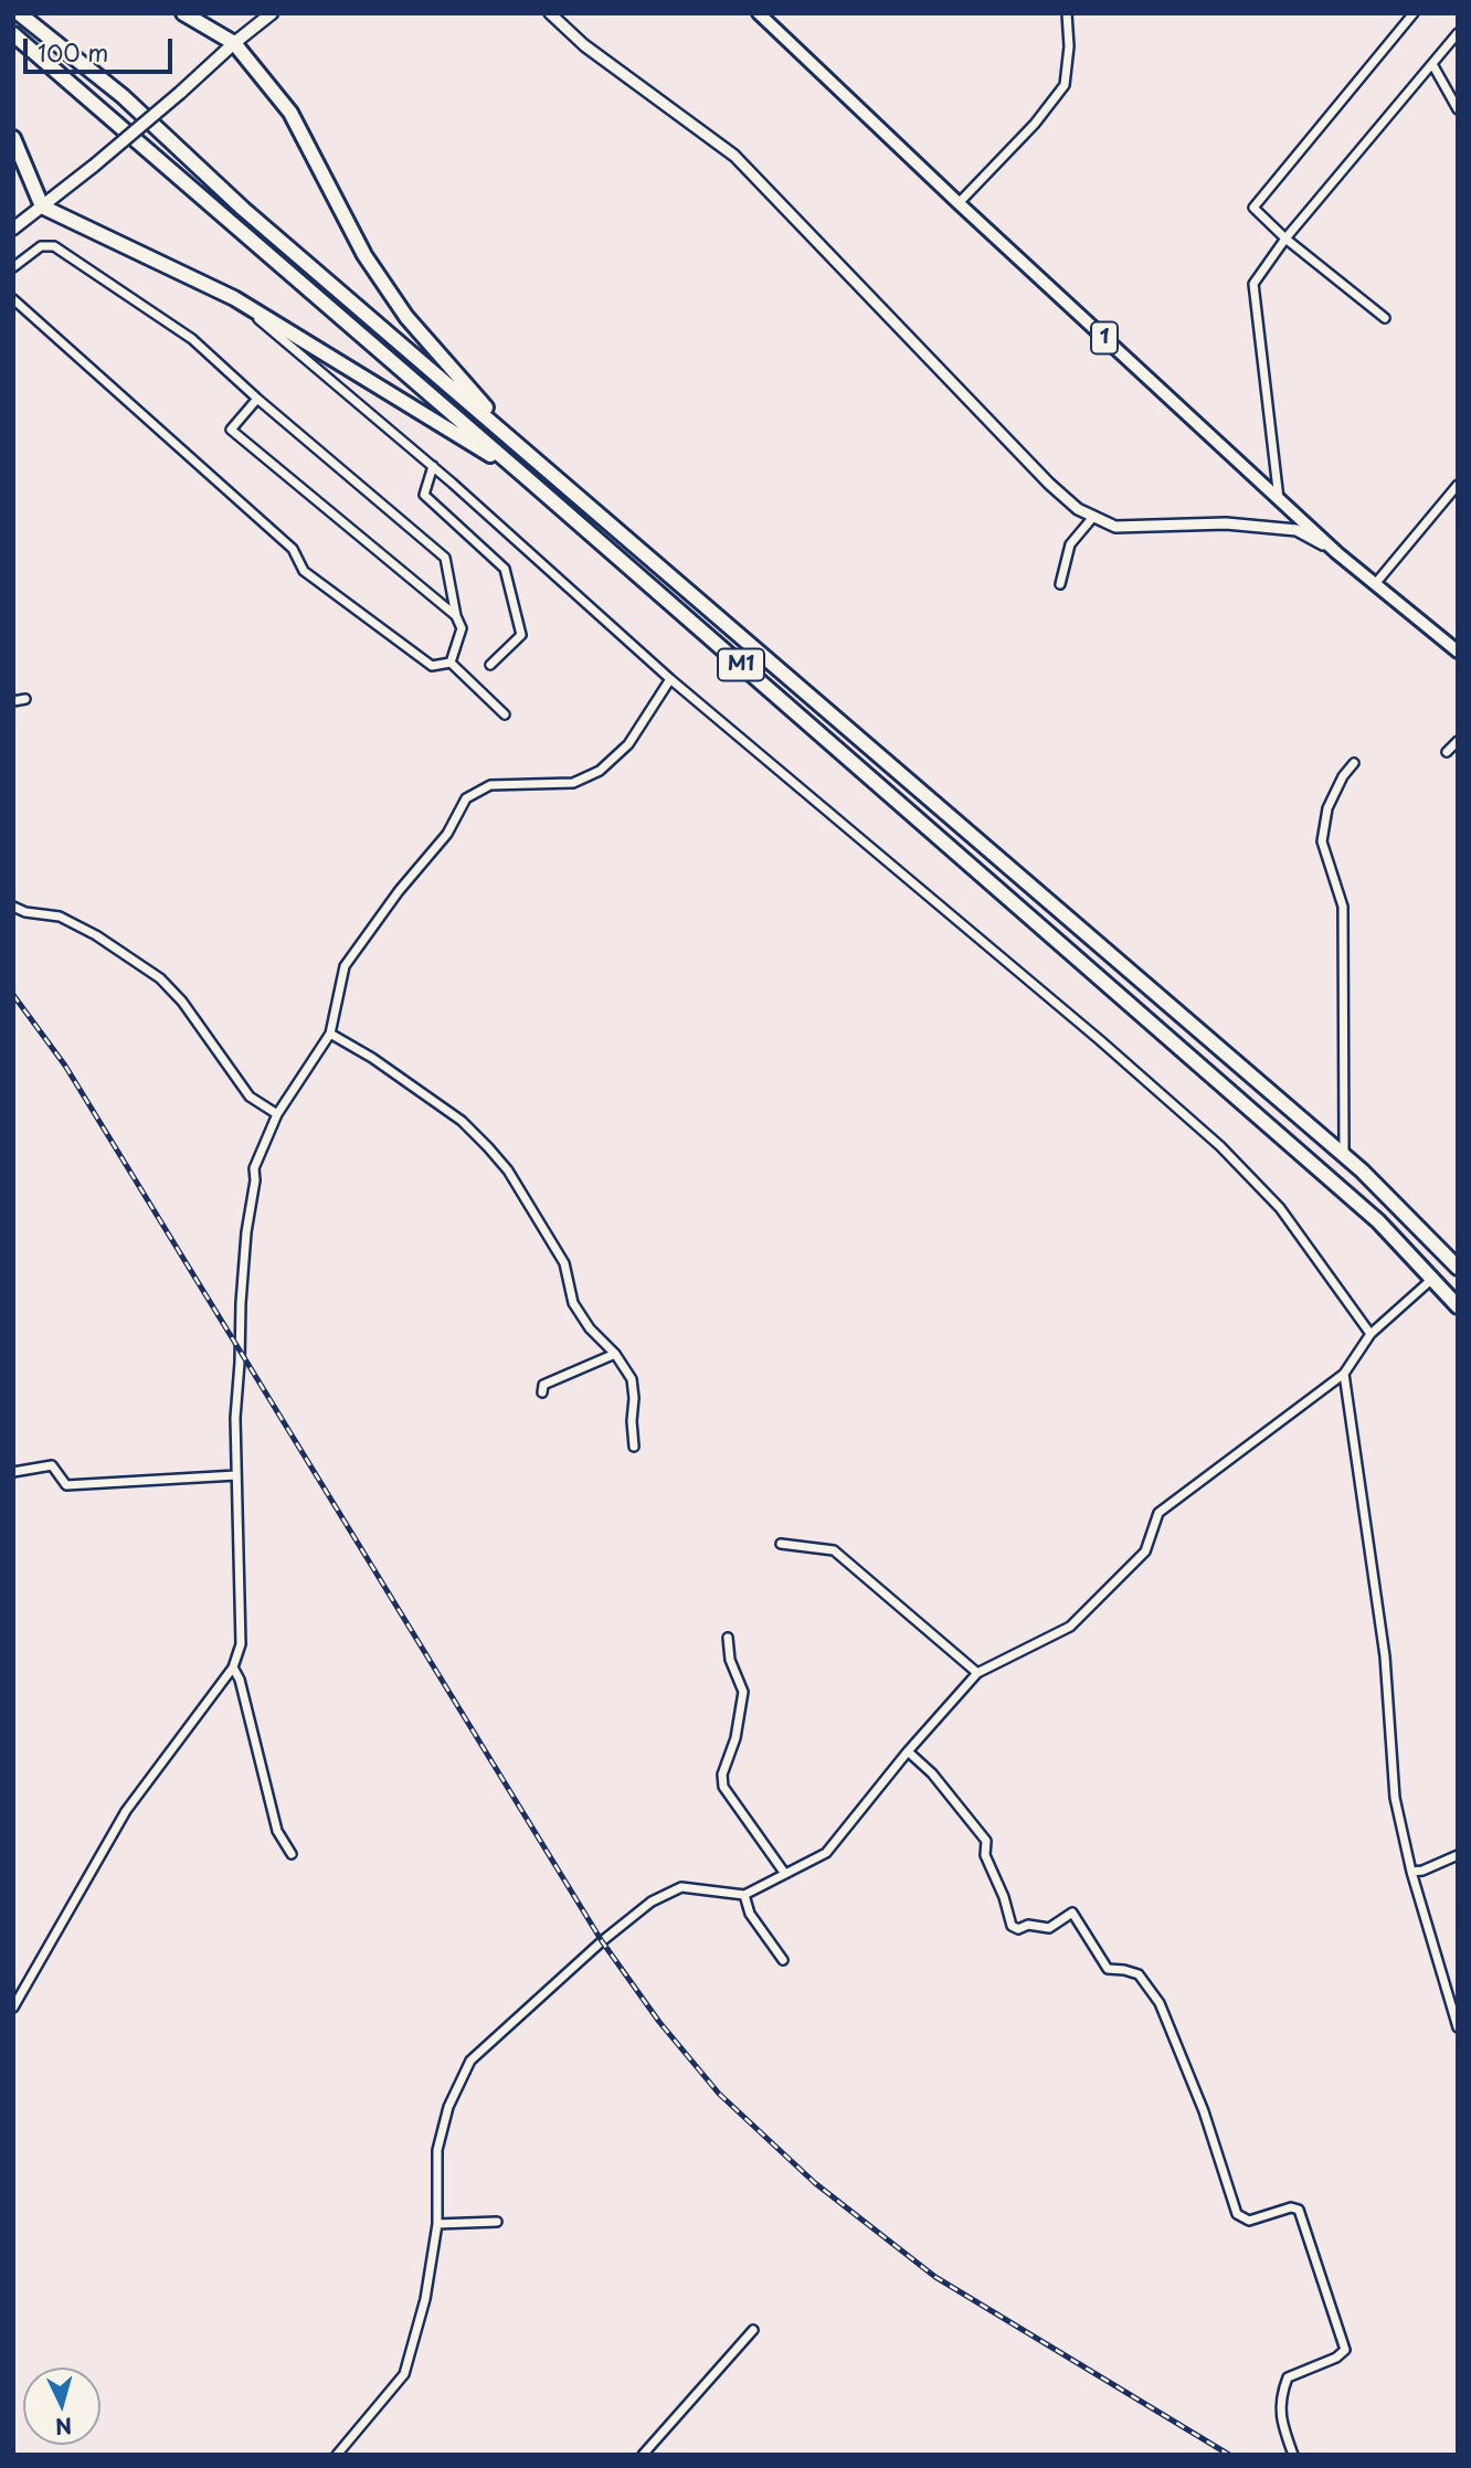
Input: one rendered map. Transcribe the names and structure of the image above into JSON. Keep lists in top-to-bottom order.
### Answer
{
  "streets": {
    "highway": ["M1"],
    "main road": ["1"]
  },
  "scale_bar": "100 m",
  "north": "bottom"
}
